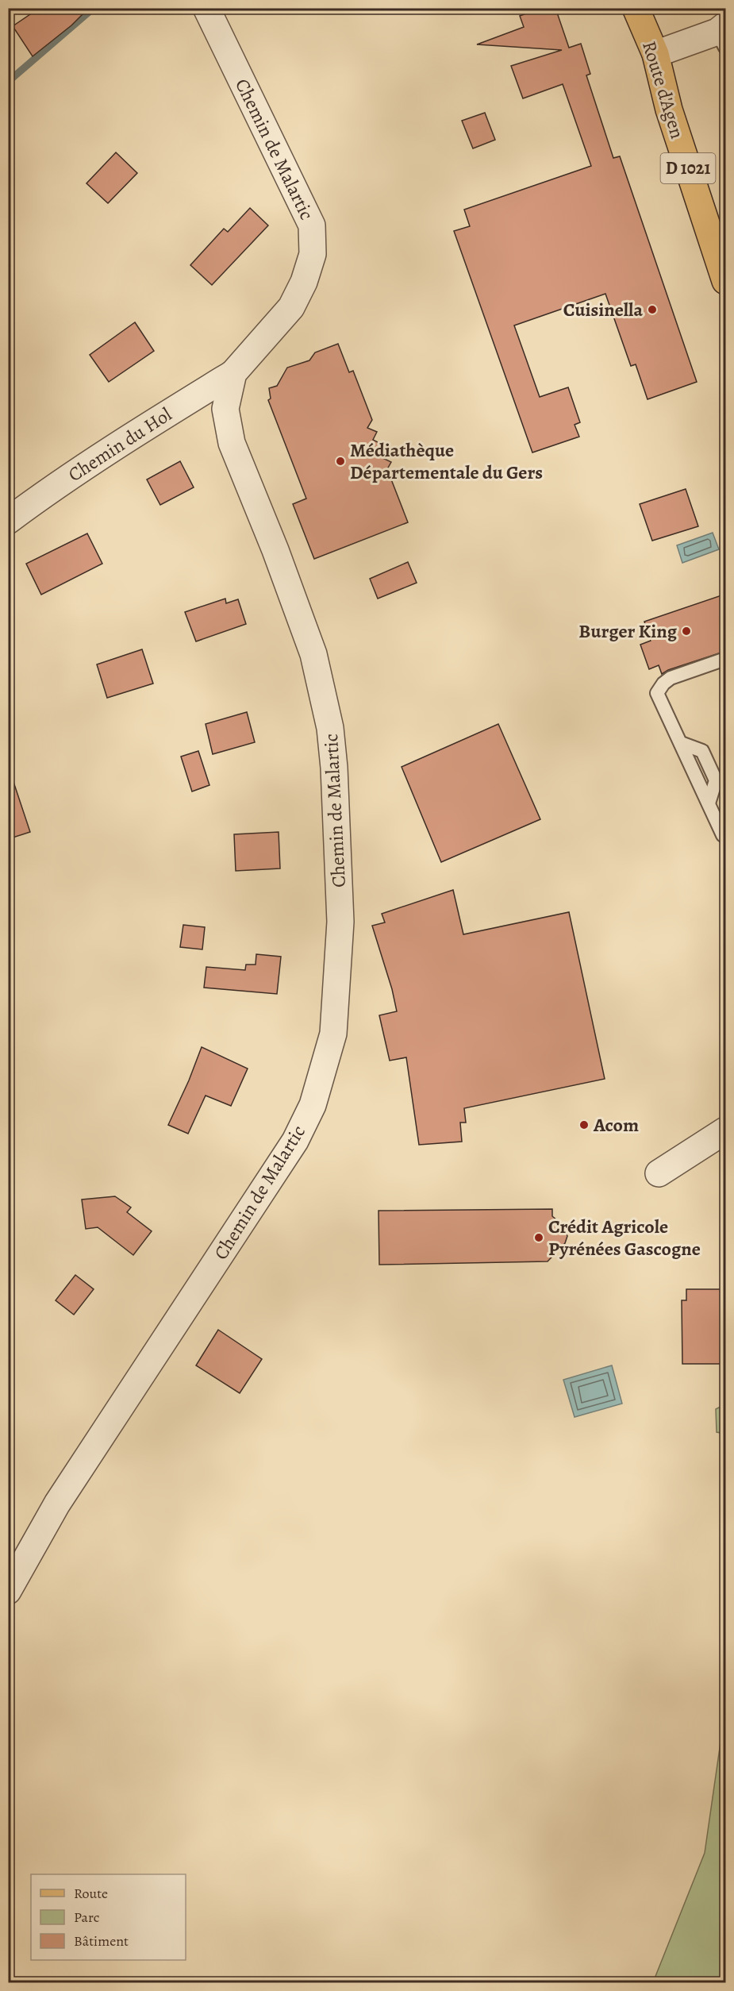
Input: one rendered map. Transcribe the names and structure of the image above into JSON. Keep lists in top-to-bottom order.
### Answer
{
  "streets": {
    "main road": ["Route d'Agen", "D 1021"],
    "street": ["Chemin de Malartic", "Chemin du Hol"]
  },
  "crossings": [
    ["Chemin de Malartic", "Chemin du Hol"]
  ],
  "places": [
    "Cuisinella",
    "Médiathèque Départementale du Gers",
    "Burger King",
    "Acom",
    "Crédit Agricole Pyrénées Gascogne"
  ],
  "legend": ["Route", "Parc", "Bâtiment"]
}
